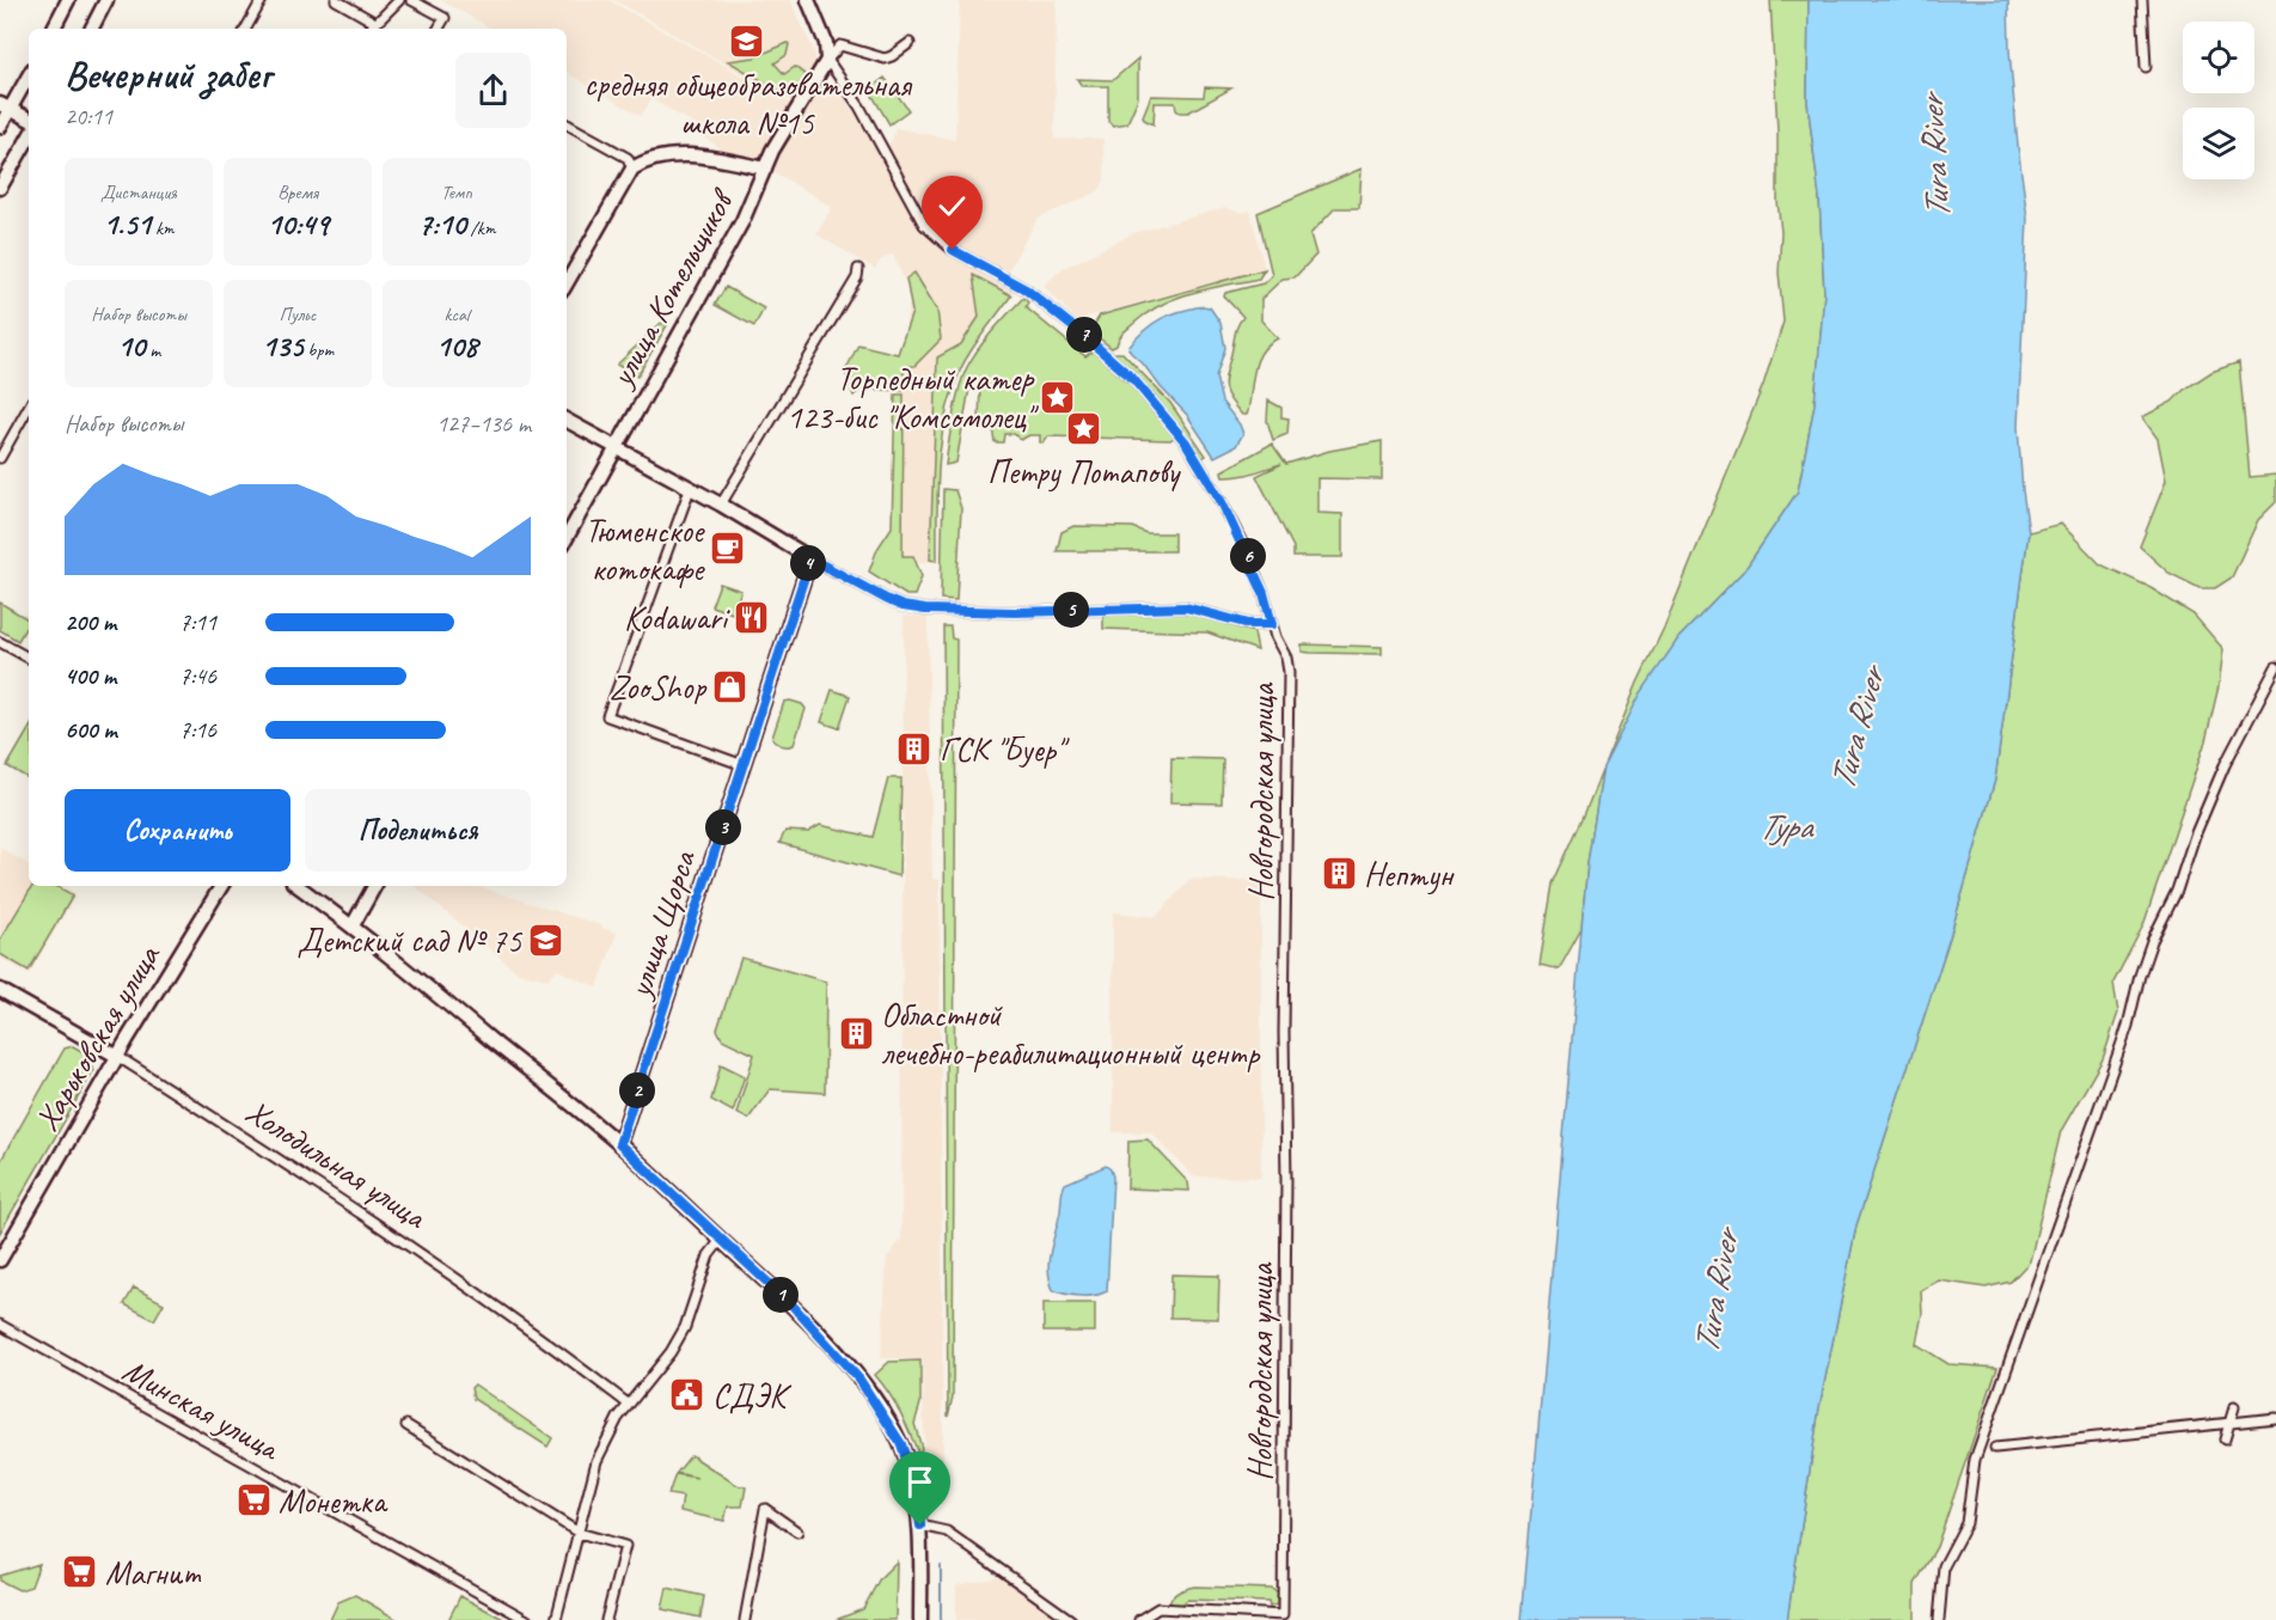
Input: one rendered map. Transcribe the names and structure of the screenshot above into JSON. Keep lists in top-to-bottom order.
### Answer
{
  "streets": {
    "street": [
      "улица Котельщиков",
      "Новгородская улица",
      "улица Щорса",
      "Харьковская улица",
      "Холодильная улица",
      "Минская улица"
    ]
  },
  "crossings": [
    ["улица Котельщиков", "Новгородская улица"],
    ["Харьковская улица", "Холодильная улица"]
  ],
  "water": ["Tura River", "Тура"],
  "places": {
    "school or university": ["средняя общеобразовательная школа №15", "Детский сад № 75"],
    "place": ["Торпедный катер 123-бис \"Комсомолец\"", "Петру Потапову"],
    "cafe": ["Тюменское котокафе"],
    "restaurant": ["Kodawari"],
    "shop": ["ZooShop"],
    "building": ["ГСК \"Буер\"", "Нептун", "Областной лечебно-реабилитационный центр"],
    "public building": ["СДЭК"],
    "supermarket": ["Монетка", "Магнит"]
  },
  "page": {
    "heading": ["Вечерний забег", "20:11"],
    "stats": [
      ["Дистанция", "1.51 km"],
      ["Время", "10:49"],
      ["Темп", "7:10 /km"],
      ["Набор высоты", "10 m"],
      ["Пульс", "135 bpm"],
      ["kcal", "108"]
    ],
    "pins": [
      "7",
      "6",
      "4",
      "5",
      "3",
      "2",
      "1"
    ],
    "chart": ["Набор высоты", "127–136 m"],
    "list": [
      {
        "name": "200 m",
        "note": "7:11"
      },
      {
        "name": "400 m",
        "note": "7:46"
      },
      {
        "name": "600 m",
        "note": "7:16"
      }
    ],
    "buttons": ["Сохранить", "Поделиться"]
  }
}
